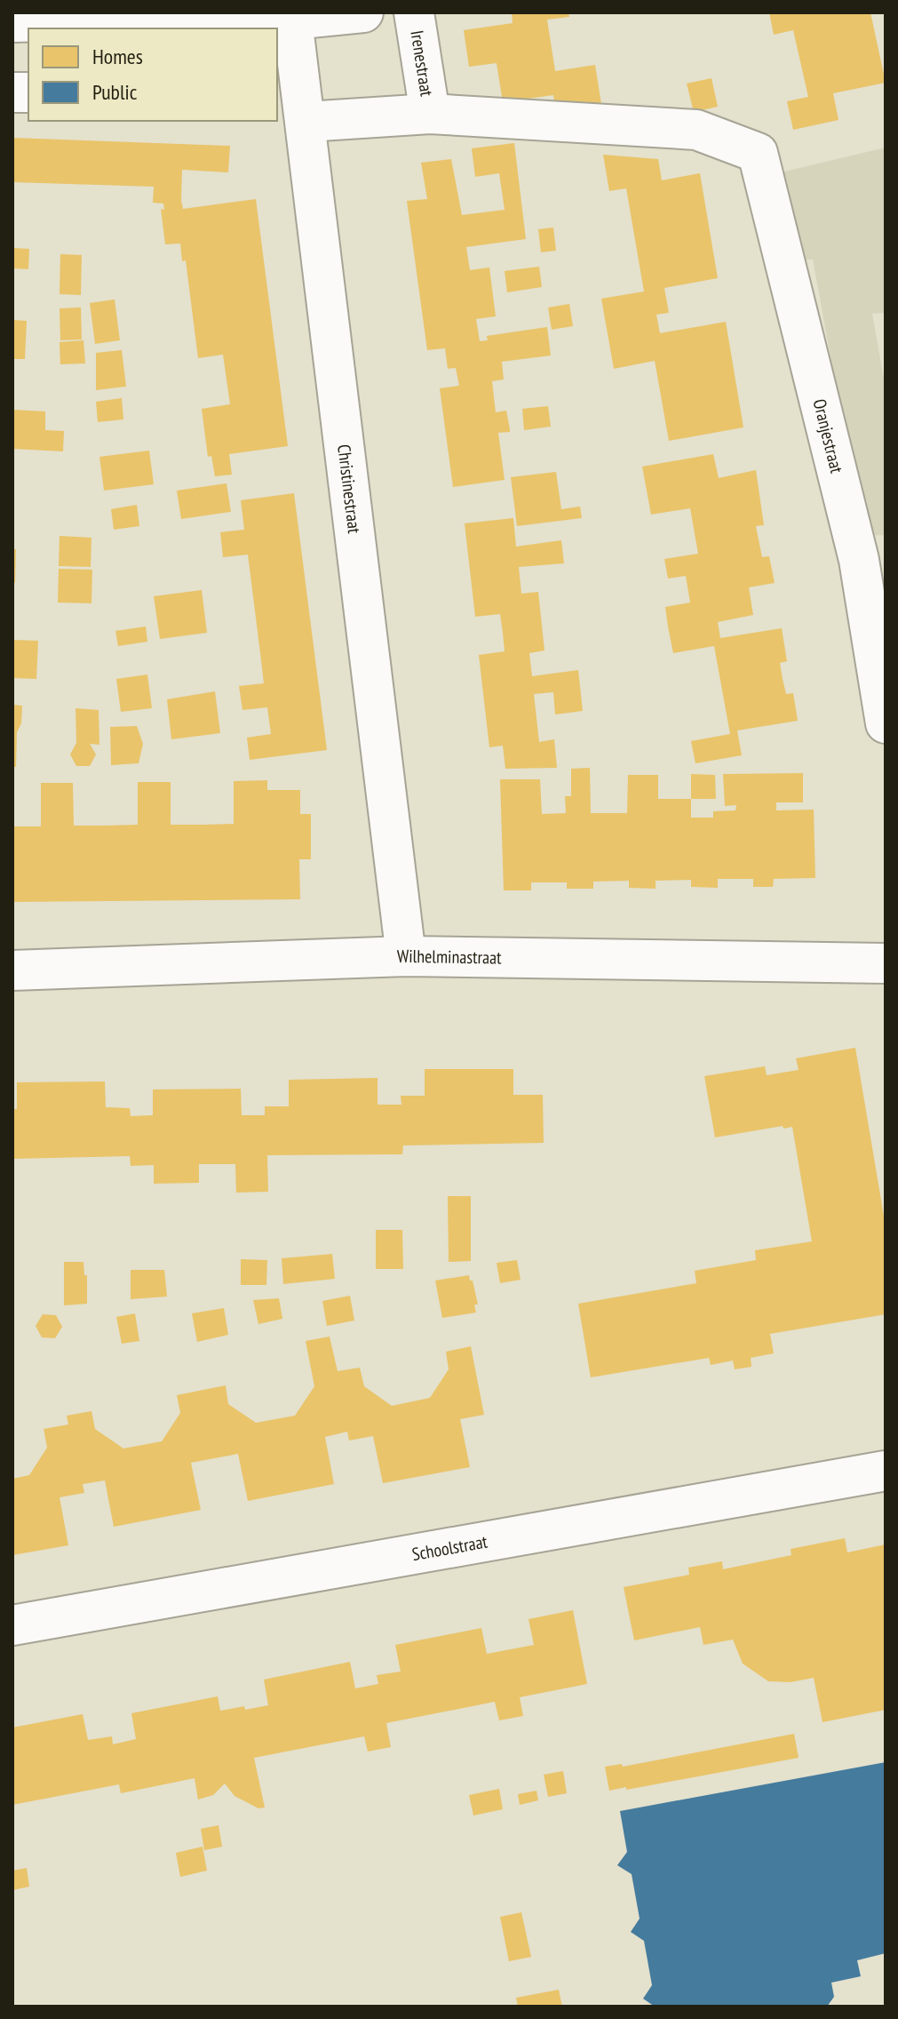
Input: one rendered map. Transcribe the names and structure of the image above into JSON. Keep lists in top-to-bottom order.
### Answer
{
  "streets": {
    "street": [
      "Irenestraat",
      "Oranjestraat",
      "Christinestraat",
      "Wilhelminastraat",
      "Schoolstraat"
    ]
  },
  "crossings": [
    ["Irenestraat", "Oranjestraat"],
    ["Christinestraat", "Wilhelminastraat"]
  ],
  "legend": ["Homes", "Public"]
}
